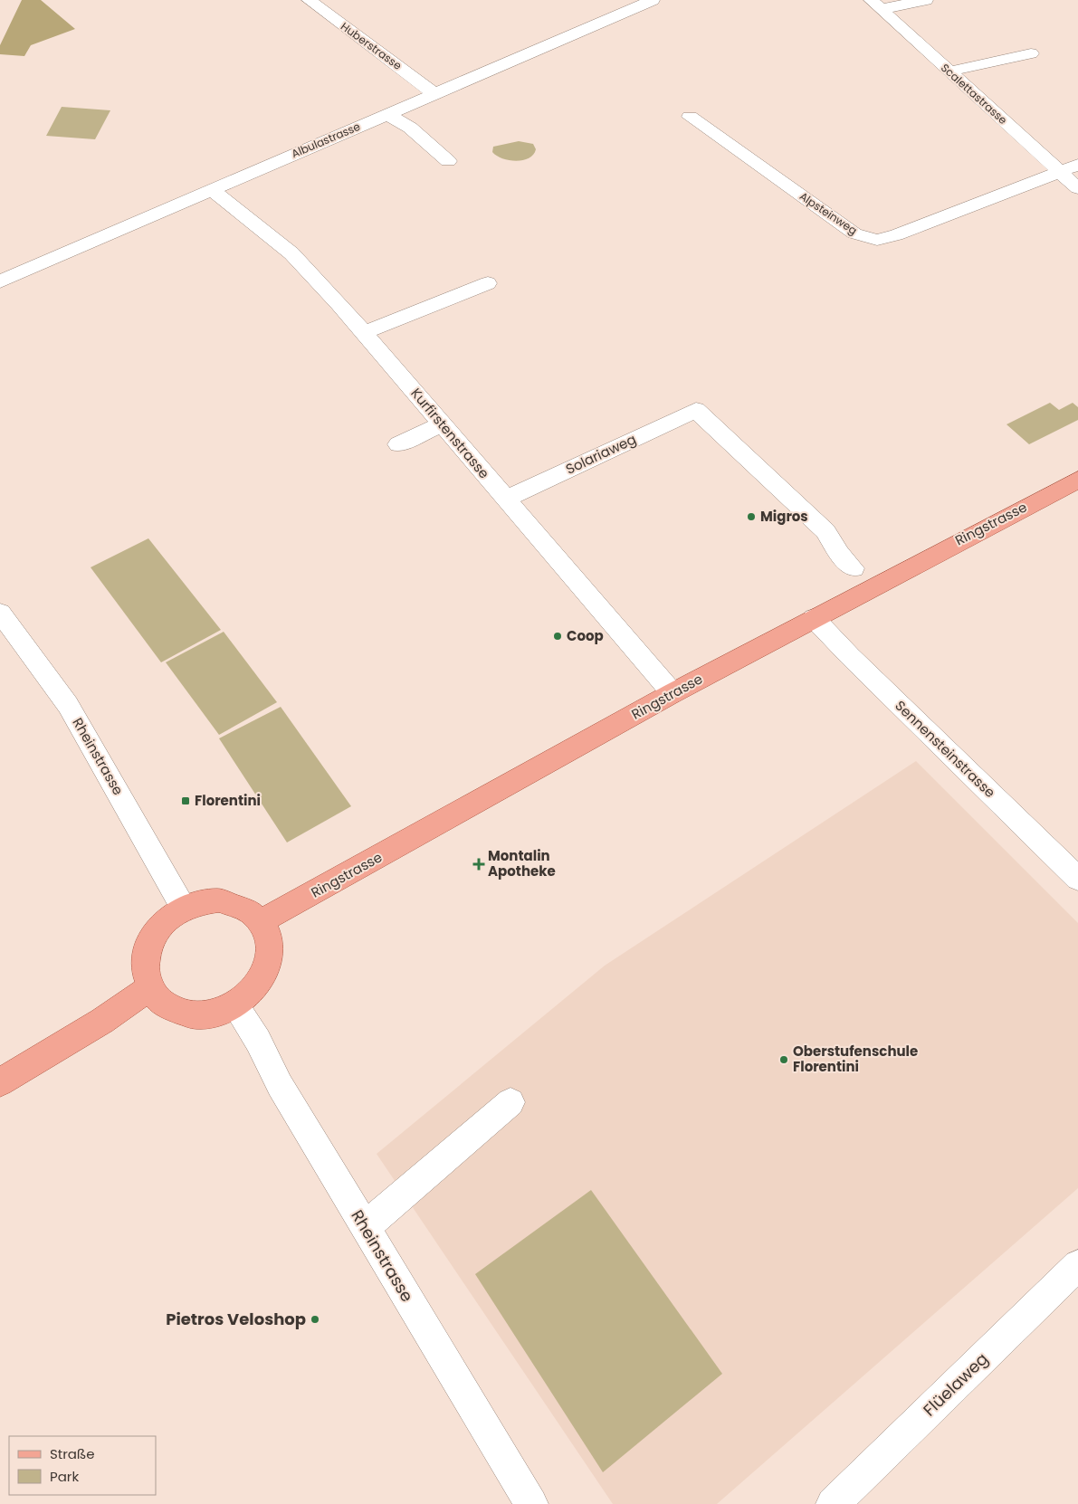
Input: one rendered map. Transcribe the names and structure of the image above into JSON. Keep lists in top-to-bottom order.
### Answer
{
  "streets": {
    "main road": ["Ringstrasse"],
    "street": [
      "Huberstrasse",
      "Scalettastrasse",
      "Albulastrasse",
      "Alpsteinweg",
      "Kurfirstenstrasse",
      "Solariaweg",
      "Sennensteinstrasse",
      "Rheinstrasse",
      "Flüelaweg"
    ]
  },
  "crossings": [
    ["Huberstrasse", "Albulastrasse"],
    ["Scalettastrasse", "Alpsteinweg"],
    ["Albulastrasse", "Kurfirstenstrasse"],
    ["Kurfirstenstrasse", "Solariaweg"],
    ["Kurfirstenstrasse", "Ringstrasse"],
    ["Ringstrasse", "Sennensteinstrasse"],
    ["Ringstrasse", "Rheinstrasse"]
  ],
  "places": {
    "other": [
      "Migros",
      "Coop",
      "Oberstufenschule Florentini",
      "Pietros Veloshop"
    ],
    "transit": ["Florentini"],
    "health": ["Montalin Apotheke"]
  },
  "legend": ["Straße", "Park"]
}
